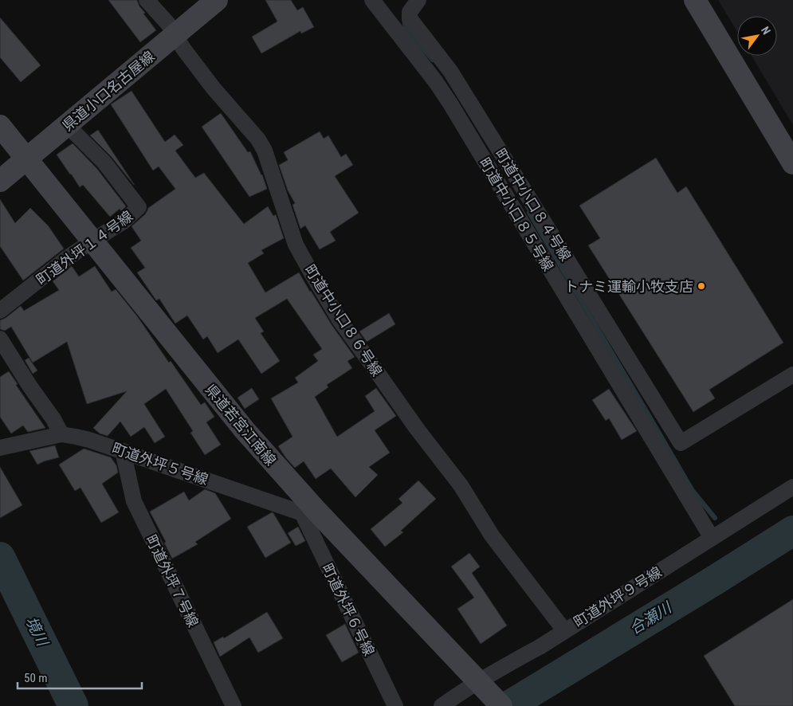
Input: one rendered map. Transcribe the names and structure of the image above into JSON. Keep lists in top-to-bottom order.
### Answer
{
  "streets": {
    "main road": ["県道小口名古屋線", "県道若宮江南線"],
    "street": [
      "町道中小口８４号線",
      "町道中小口８５号線",
      "町道外坪１４号線",
      "町道中小口８６号線",
      "町道外坪５号線",
      "町道外坪７号線",
      "町道外坪９号線",
      "町道外坪６号線"
    ]
  },
  "crossings": [
    ["県道小口名古屋線", "町道外坪１４号線"],
    ["県道小口名古屋線", "町道中小口８６号線"],
    ["県道小口名古屋線", "県道若宮江南線"],
    ["町道中小口８５号線", "町道外坪９号線"],
    ["町道外坪１４号線", "県道若宮江南線"],
    ["町道中小口８６号線", "町道外坪９号線"],
    ["県道若宮江南線", "町道外坪５号線"],
    ["県道若宮江南線", "町道外坪９号線"],
    ["県道若宮江南線", "町道外坪６号線"],
    ["町道外坪５号線", "町道外坪７号線"],
    ["町道外坪５号線", "町道外坪６号線"]
  ],
  "water": ["合瀬川", "境川"],
  "places": ["トナミ運輸小牧支店"],
  "scale_bar": "50 m",
  "north": "top right"
}
